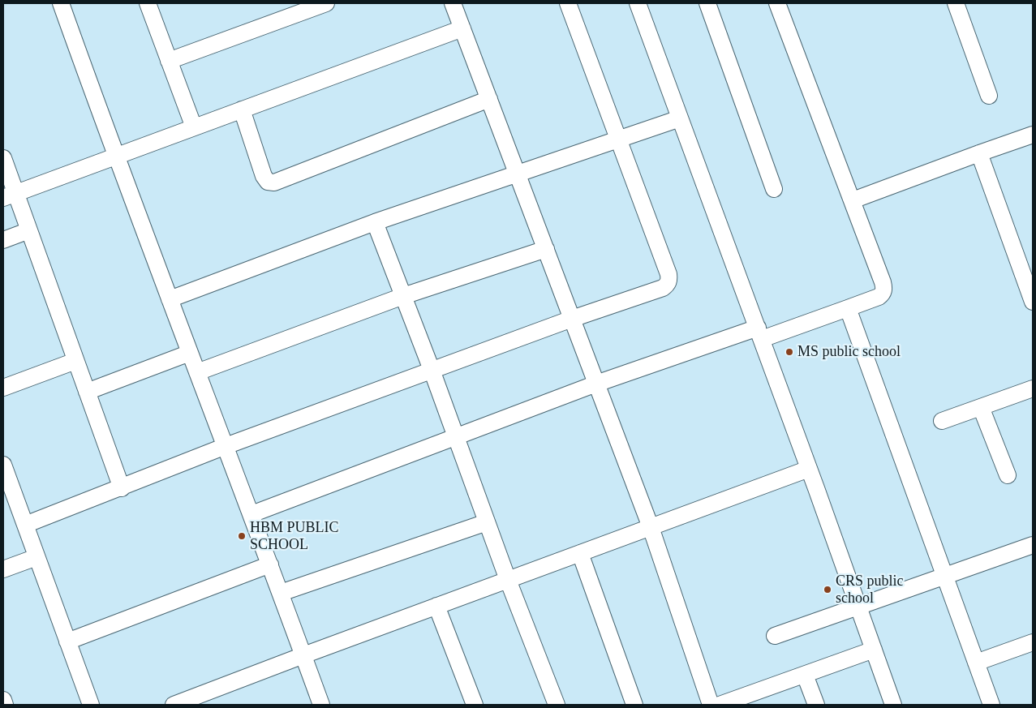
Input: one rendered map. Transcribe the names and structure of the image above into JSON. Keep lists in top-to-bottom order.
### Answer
{
  "places": ["MS public school", "HBM PUBLIC SCHOOL", "CRS public school"]
}
